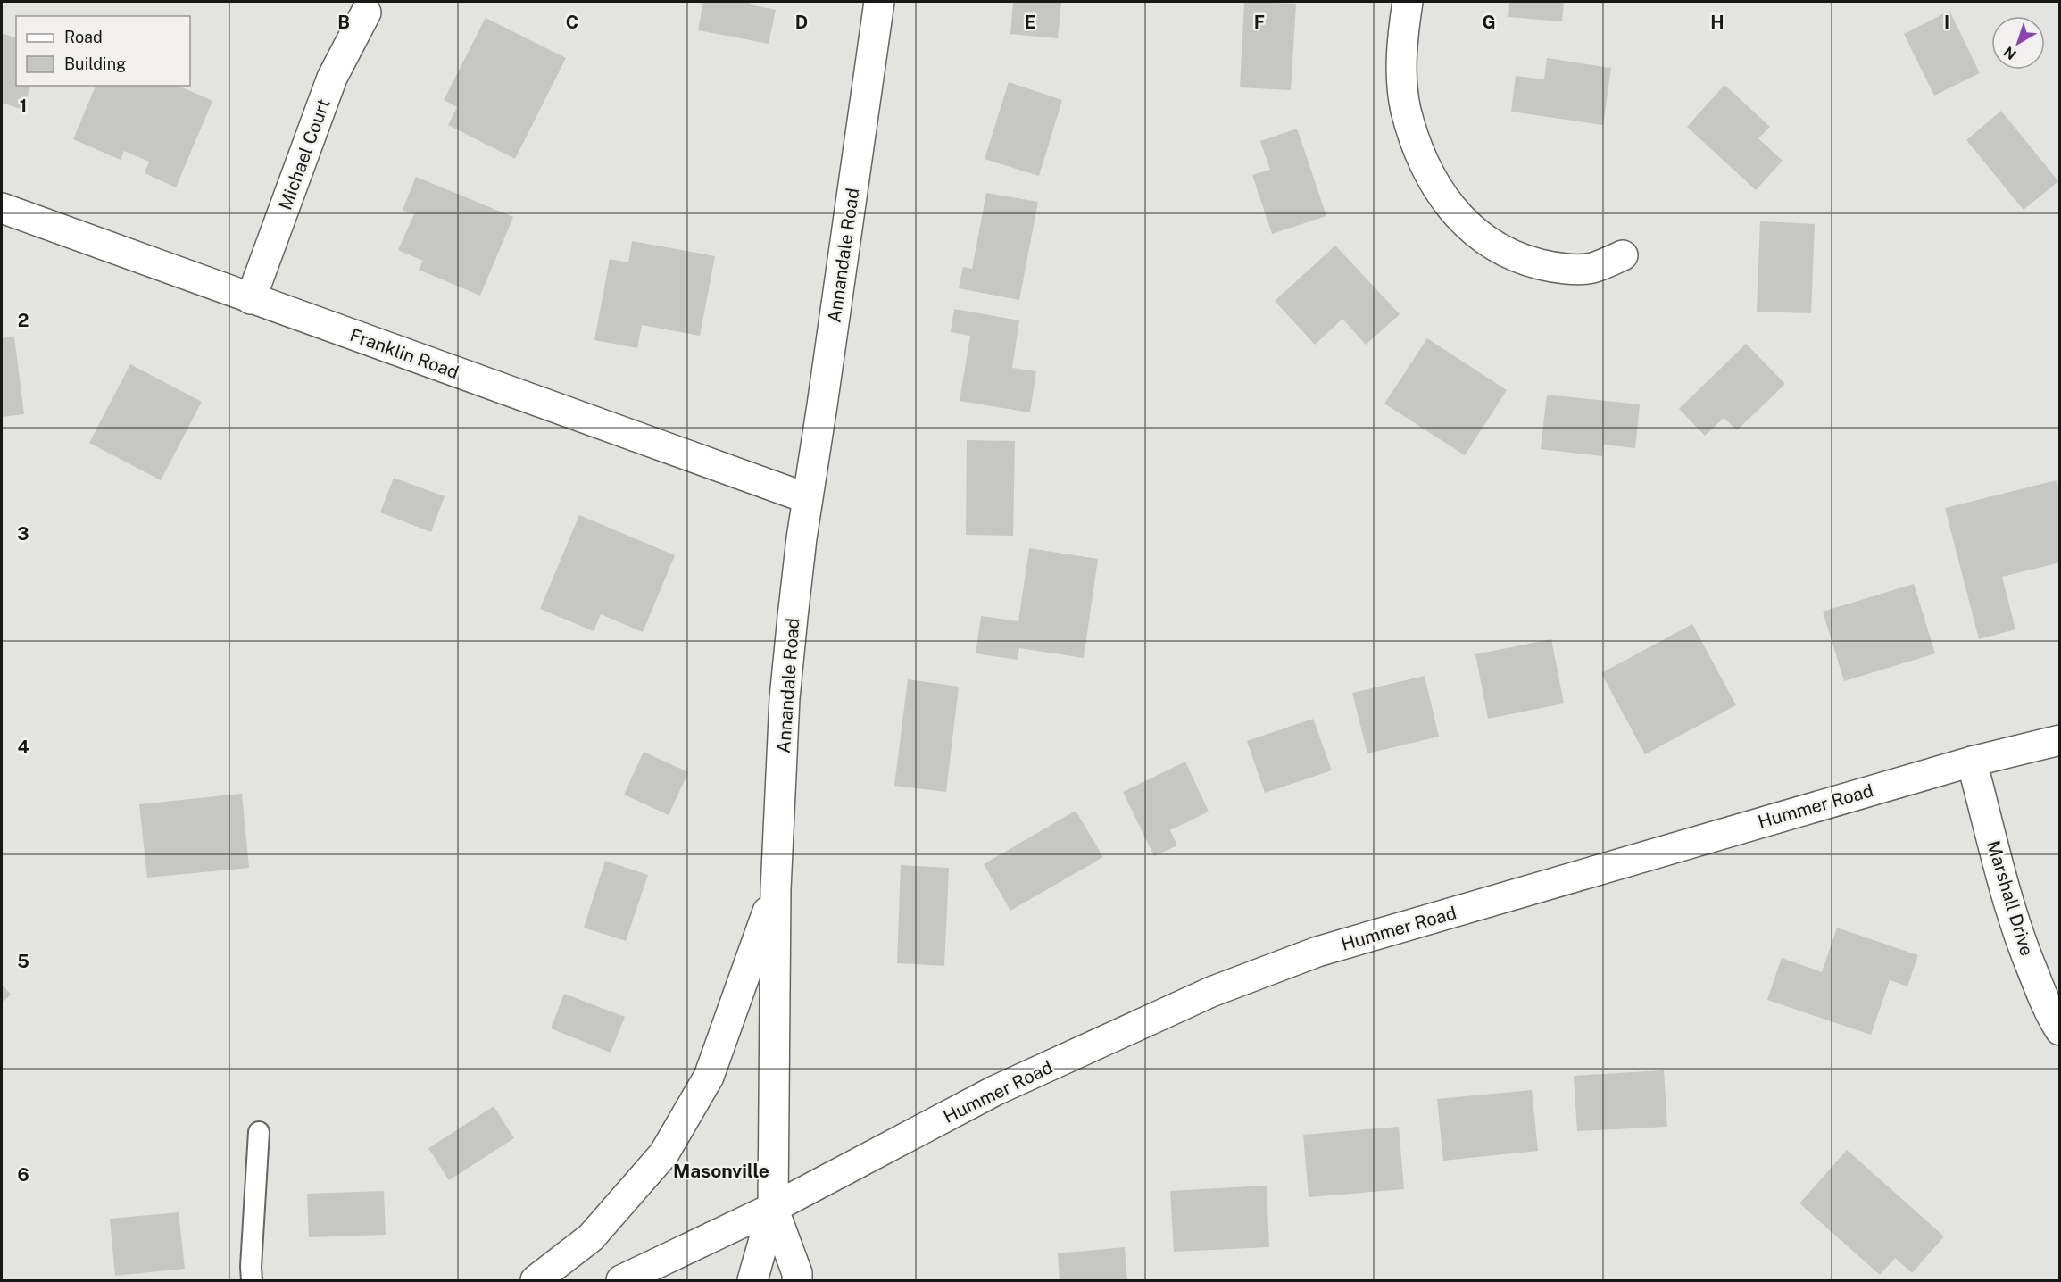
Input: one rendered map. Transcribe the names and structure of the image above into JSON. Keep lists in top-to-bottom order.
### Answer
{
  "streets": {
    "main road": [
      "Michael Court",
      "Annandale Road",
      "Franklin Road",
      "Hummer Road",
      "Marshall Drive"
    ]
  },
  "crossings": [
    ["Michael Court", "Franklin Road"],
    ["Annandale Road", "Franklin Road"],
    ["Annandale Road", "Hummer Road"],
    ["Hummer Road", "Marshall Drive"]
  ],
  "districts": ["Masonville"],
  "legend": ["Road", "Building"],
  "north": "bottom left",
  "grid": {
    "columns": [
      "B",
      "C",
      "D",
      "E",
      "F",
      "G",
      "H",
      "I"
    ],
    "rows": [
      "1",
      "2",
      "3",
      "4",
      "5",
      "6"
    ]
  }
}
